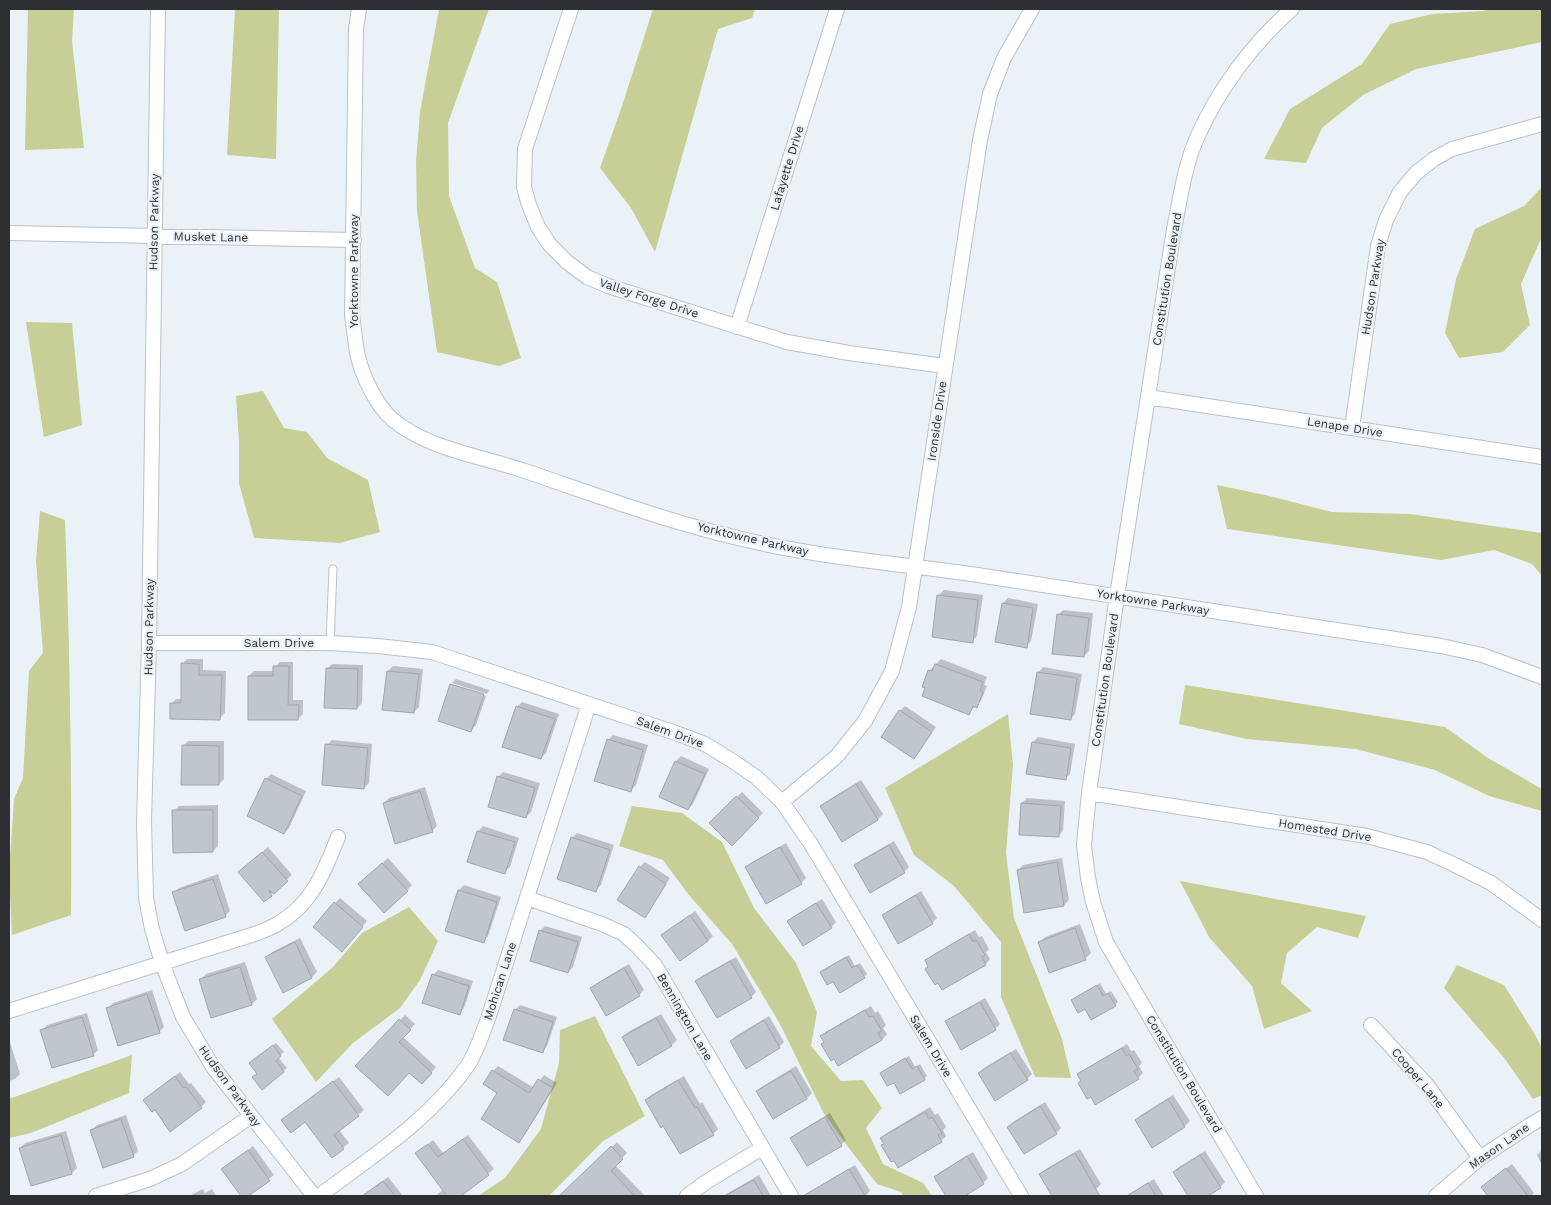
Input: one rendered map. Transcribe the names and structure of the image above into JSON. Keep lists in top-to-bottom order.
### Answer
{
  "streets": {
    "street": [
      "Lafayette Drive",
      "Hudson Parkway",
      "Musket Lane",
      "Yorktowne Parkway",
      "Constitution Boulevard",
      "Valley Forge Drive",
      "Ironside Drive",
      "Lenape Drive",
      "Salem Drive",
      "Homested Drive",
      "Mohican Lane",
      "Bennington Lane",
      "Cooper Lane",
      "Mason Lane"
    ]
  },
  "crossings": [
    ["Lafayette Drive", "Valley Forge Drive"],
    ["Hudson Parkway", "Musket Lane"],
    ["Hudson Parkway", "Lenape Drive"],
    ["Hudson Parkway", "Salem Drive"],
    ["Musket Lane", "Yorktowne Parkway"],
    ["Yorktowne Parkway", "Constitution Boulevard"],
    ["Yorktowne Parkway", "Ironside Drive"],
    ["Constitution Boulevard", "Lenape Drive"],
    ["Constitution Boulevard", "Homested Drive"],
    ["Valley Forge Drive", "Ironside Drive"],
    ["Ironside Drive", "Salem Drive"],
    ["Salem Drive", "Mohican Lane"],
    ["Mohican Lane", "Bennington Lane"],
    ["Cooper Lane", "Mason Lane"]
  ]
}
